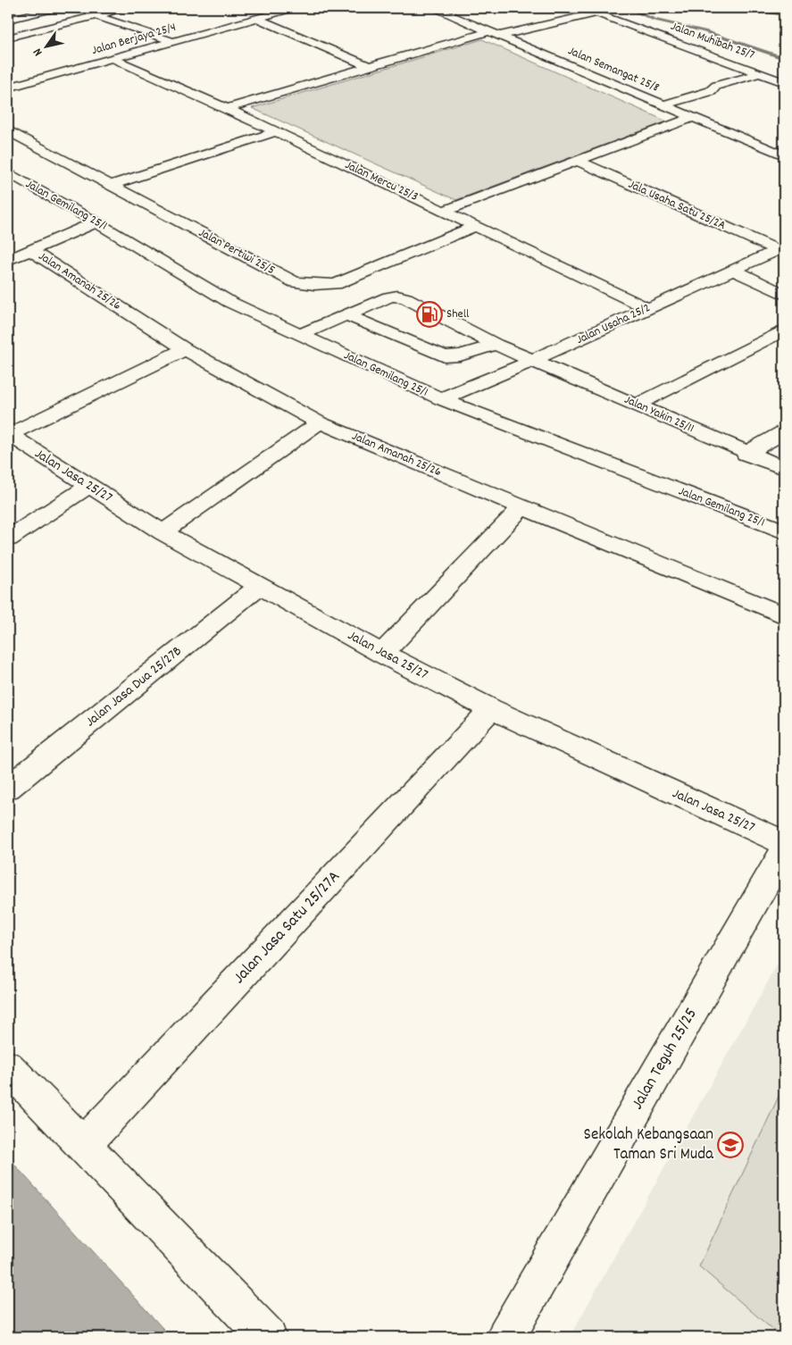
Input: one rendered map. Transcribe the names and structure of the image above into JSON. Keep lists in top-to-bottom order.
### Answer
{
  "streets": {
    "street": [
      "Jalan Berjaya 25/4",
      "Jalan Muhibah 25/7",
      "Jalan Semangat 25/8",
      "Jalan Mercu 25/3",
      "Jalan Gemilang 25/1",
      "Jala Usaha Satu 25/2A",
      "Jalan Pertiwi 25/5",
      "Jalan Amanah 25/26",
      "Jalan Usaha 25/2",
      "Jalan Yakin 25/11",
      "Jalan Jasa 25/27",
      "Jalan Jasa Dua 25/27B",
      "Jalan Jasa Satu 25/27A",
      "Jalan Teguh 25/25"
    ]
  },
  "crossings": [
    ["Jalan Berjaya 25/4", "Jalan Mercu 25/3"],
    ["Jalan Mercu 25/3", "Jalan Pertiwi 25/5"],
    ["Jalan Mercu 25/3", "Jalan Usaha 25/2"],
    ["Jalan Gemilang 25/1", "Jalan Usaha 25/2"],
    ["Jalan Gemilang 25/1", "Jalan Yakin 25/11"],
    ["Jala Usaha Satu 25/2A", "Jalan Usaha 25/2"],
    ["Jalan Usaha 25/2", "Jalan Yakin 25/11"],
    ["Jalan Jasa 25/27", "Jalan Jasa Dua 25/27B"],
    ["Jalan Jasa 25/27", "Jalan Jasa Satu 25/27A"]
  ],
  "places": {
    "fuel station": ["Shell"],
    "school or university": ["Sekolah Kebangsaan Taman Sri Muda"]
  },
  "north": "bottom left"
}
